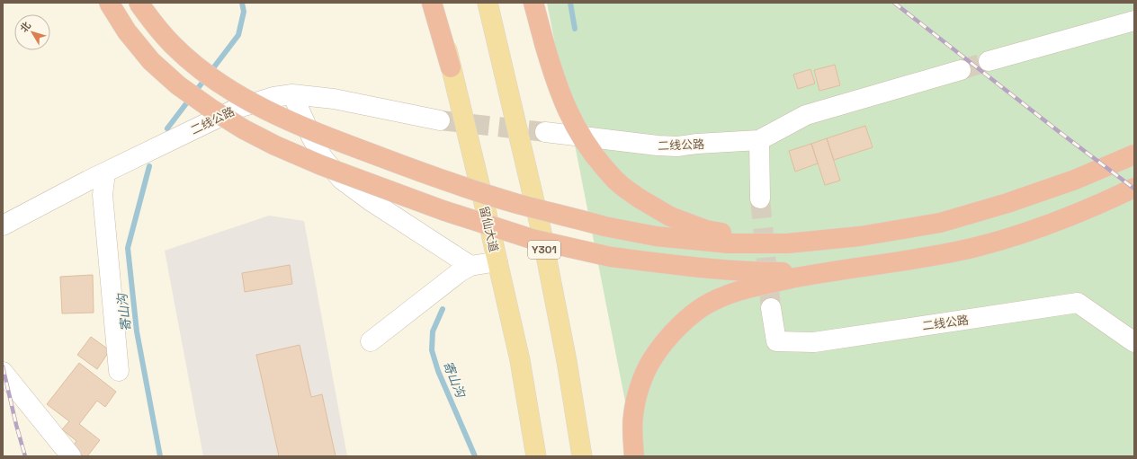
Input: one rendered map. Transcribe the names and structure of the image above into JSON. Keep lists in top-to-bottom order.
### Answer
{
  "streets": {
    "main road": ["留仙大道", "Y301"],
    "street": ["二线公路"]
  },
  "water": ["寄山沟"],
  "north": "top left"
}
